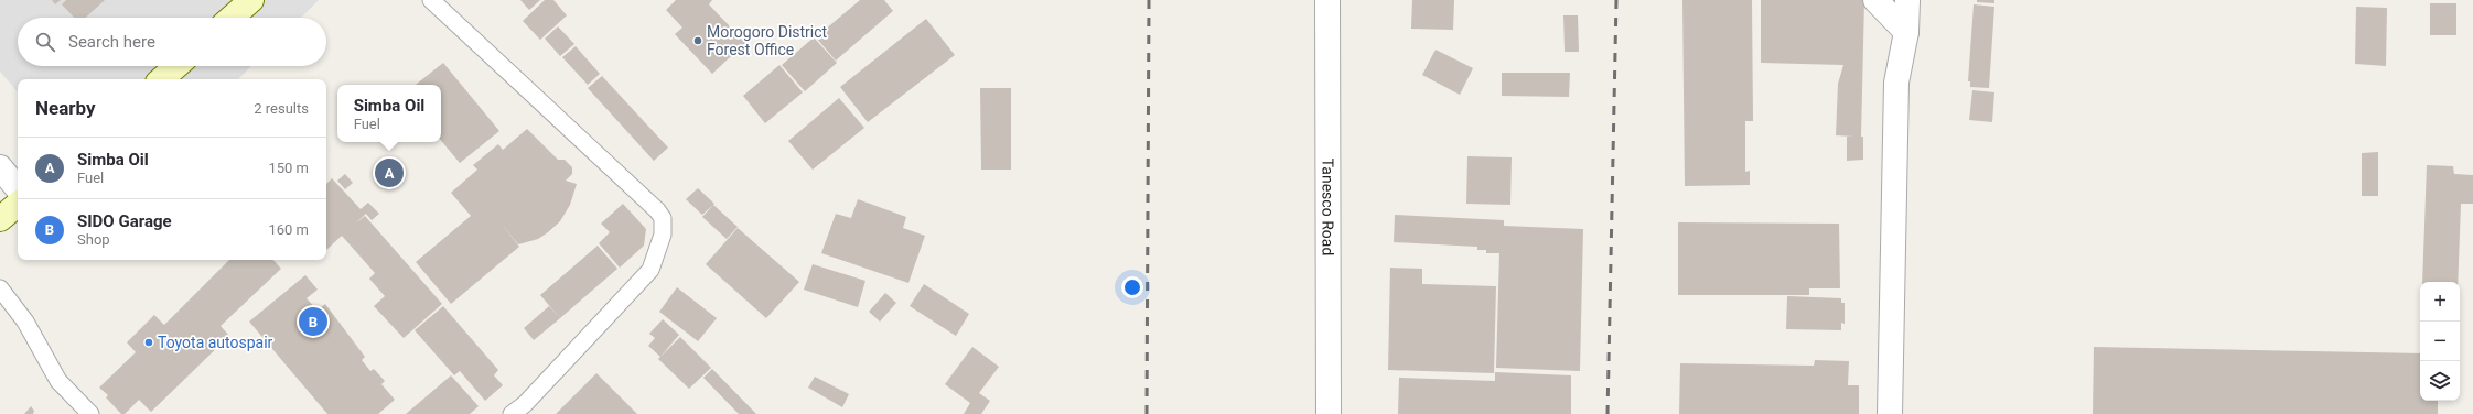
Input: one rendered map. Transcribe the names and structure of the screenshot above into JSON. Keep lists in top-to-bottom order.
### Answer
{
  "streets": {
    "street": ["Tanesco Road"]
  },
  "places": ["Morogoro District Forest Office", "Toyota autospair"],
  "page": {
    "search": "Search here",
    "heading": ["Nearby", "2 results"],
    "popup": ["Simba Oil", "Fuel"],
    "list": [
      {
        "mark": "A",
        "name": "Simba Oil",
        "note": "Fuel",
        "value": "150 m"
      },
      {
        "mark": "B",
        "name": "SIDO Garage",
        "note": "Shop",
        "value": "160 m"
      }
    ],
    "pins": ["A", "B"],
    "map_buttons": ["+", "−"]
  }
}
